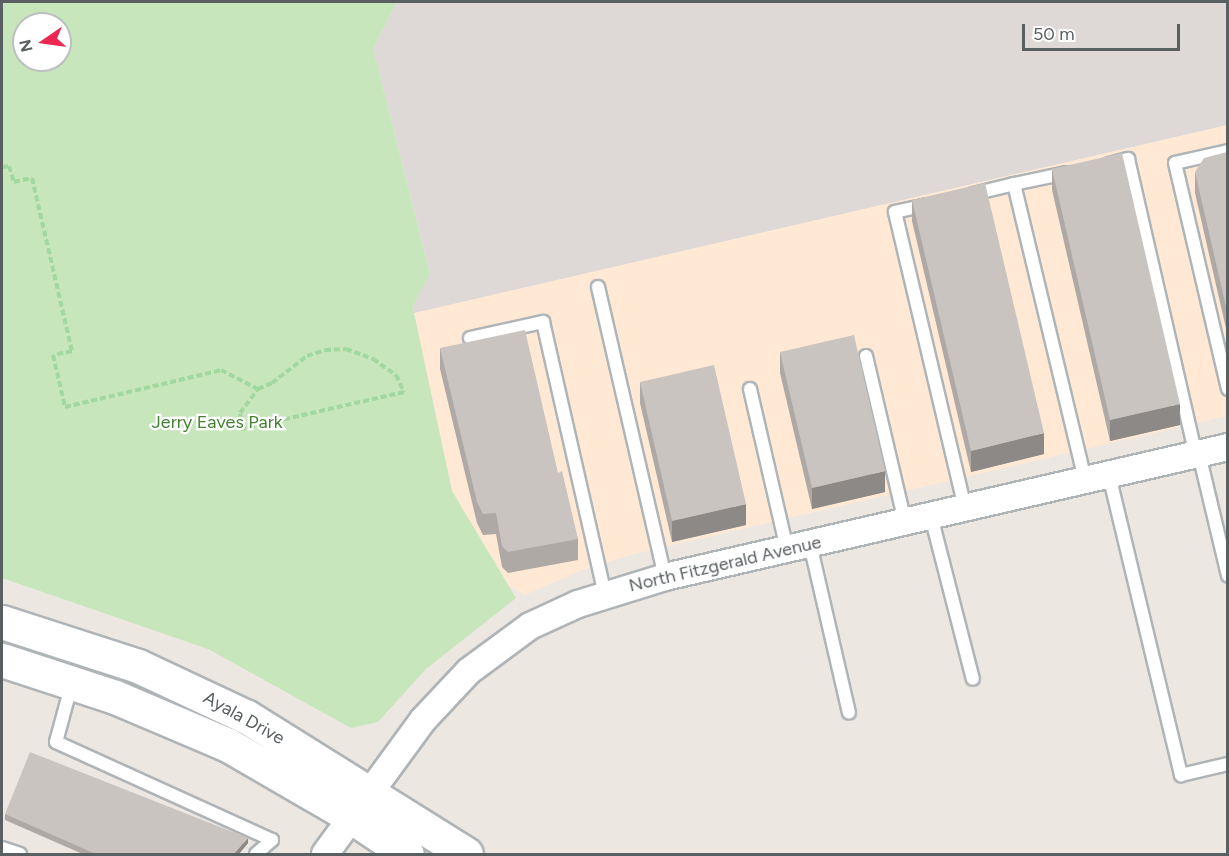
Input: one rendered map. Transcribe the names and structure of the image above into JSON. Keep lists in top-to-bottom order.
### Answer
{
  "streets": {
    "main road": ["Ayala Drive"],
    "street": ["North Fitzgerald Avenue"]
  },
  "crossings": [
    ["North Fitzgerald Avenue", "Ayala Drive"]
  ],
  "parks": ["Jerry Eaves Park"],
  "scale_bar": "50 m",
  "north": "left"
}
